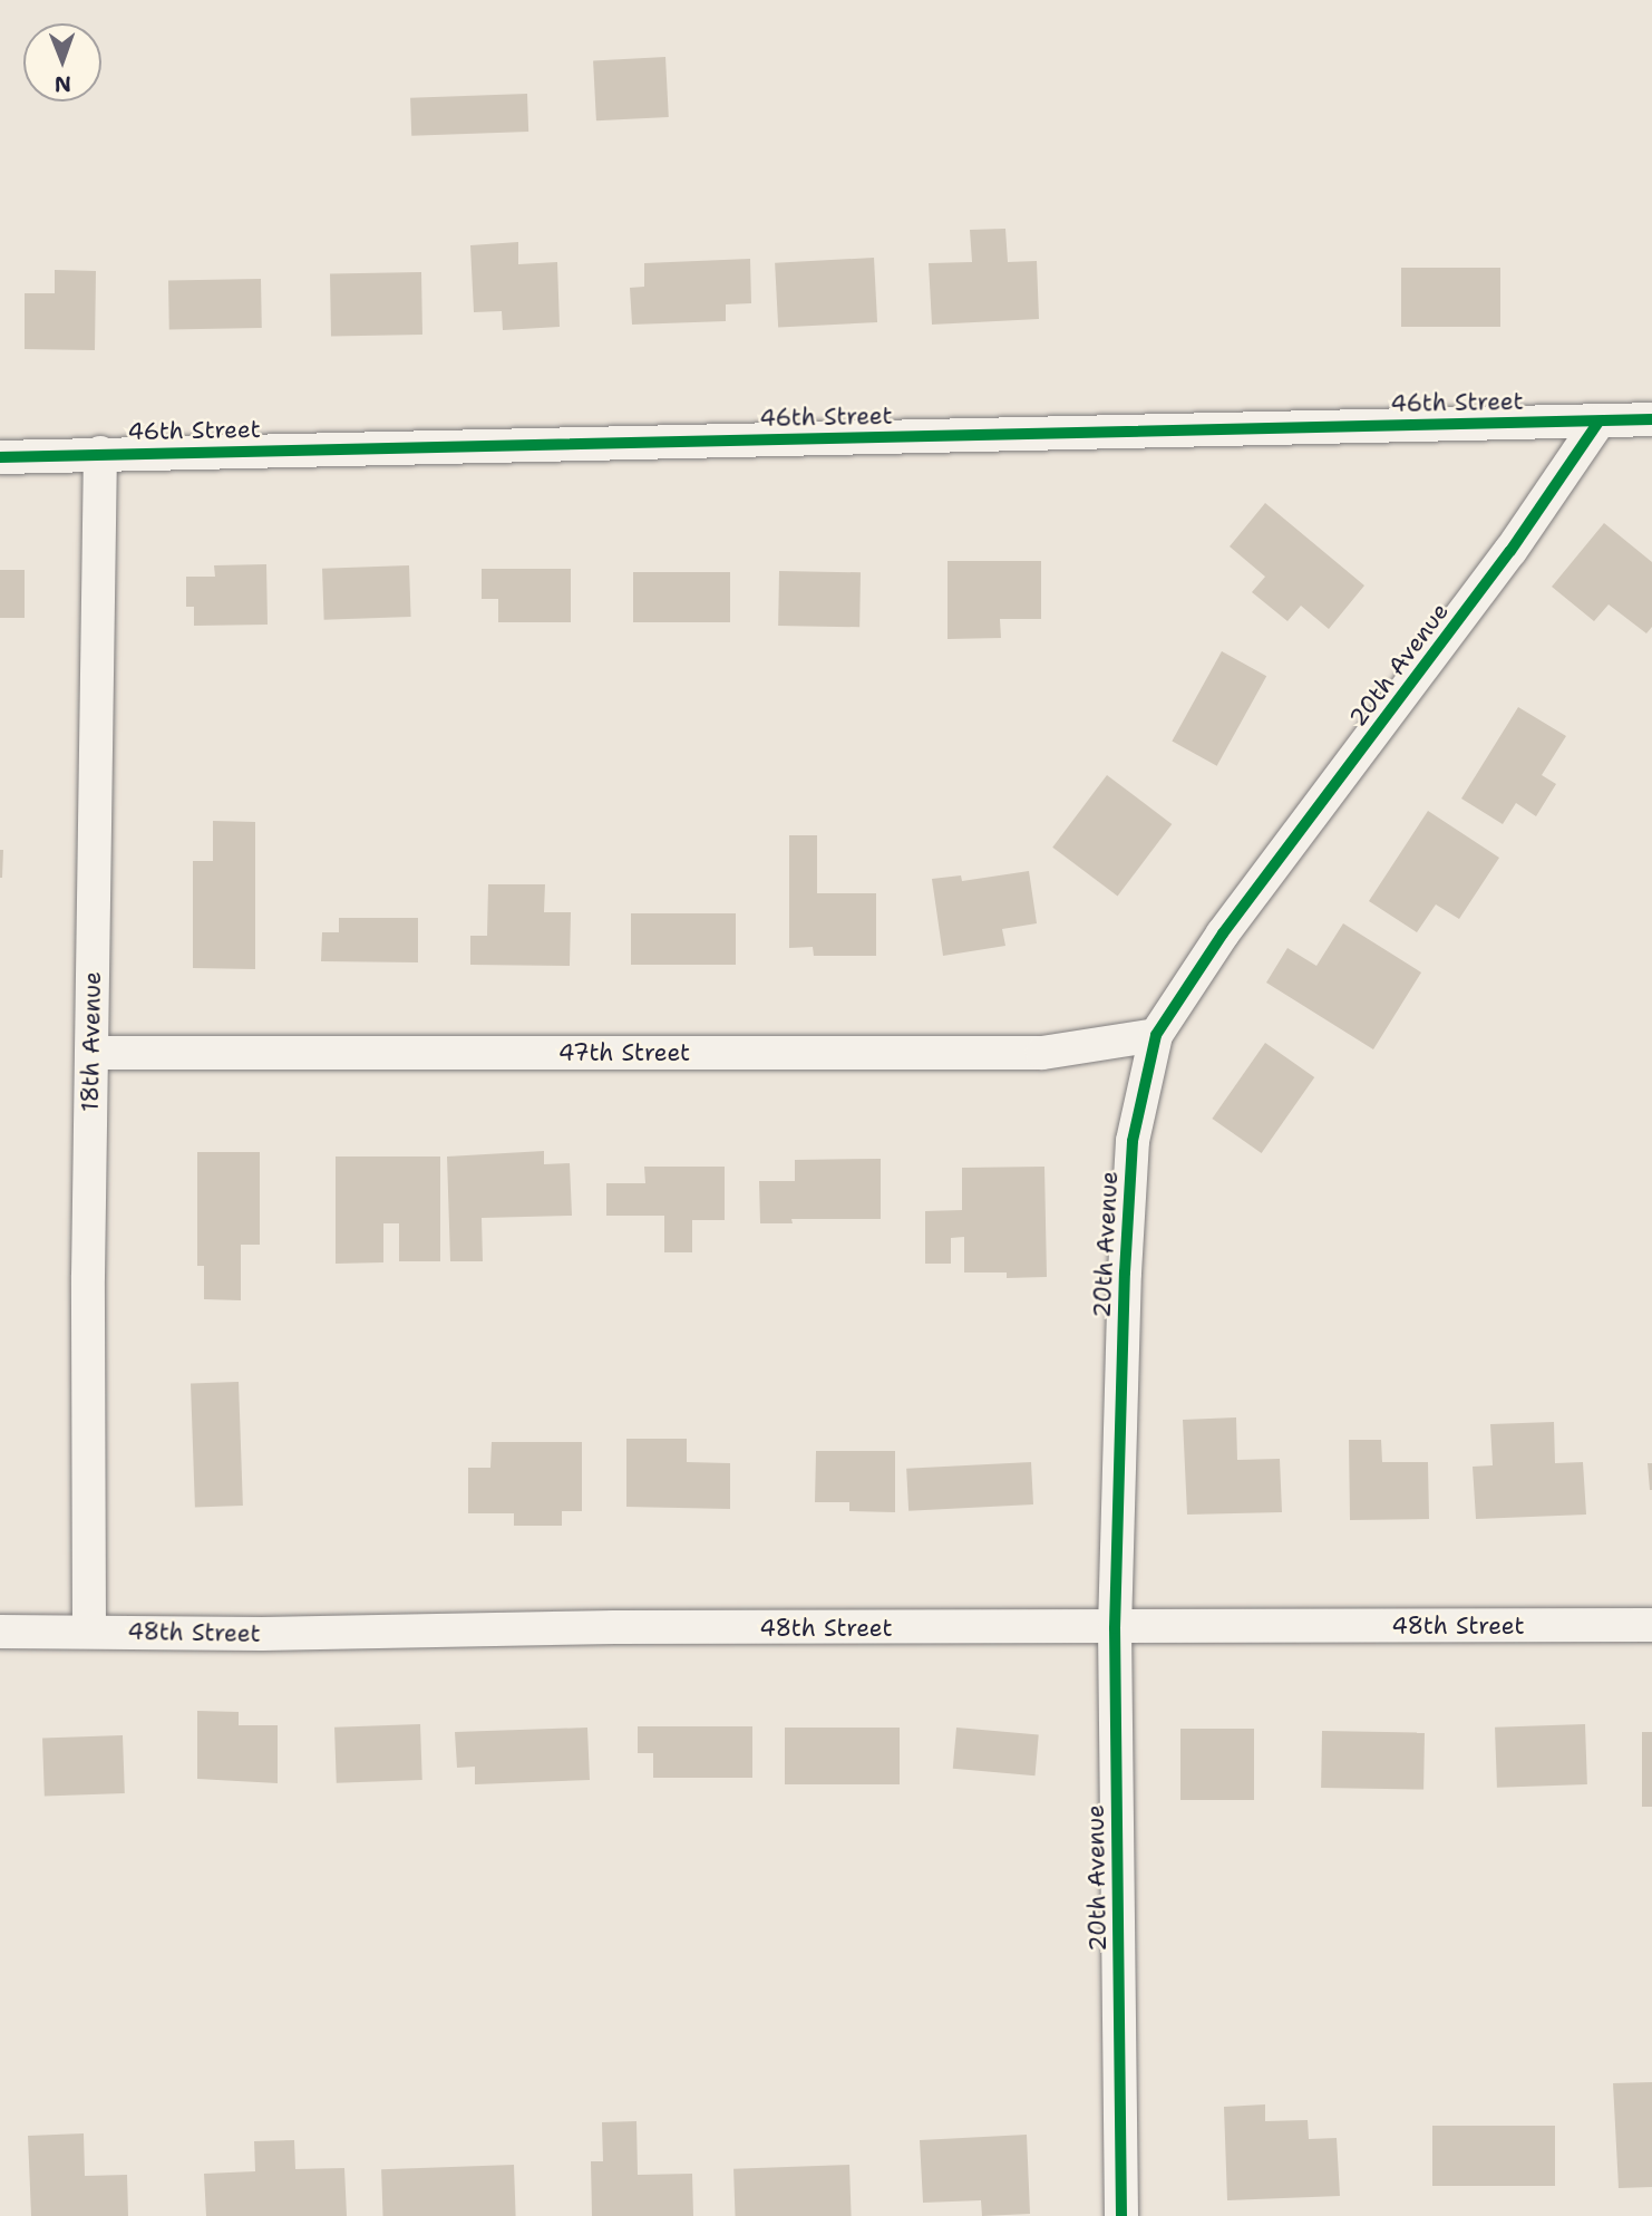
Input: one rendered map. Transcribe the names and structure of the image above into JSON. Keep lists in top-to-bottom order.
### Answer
{
  "streets": {
    "street": [
      "46th Street",
      "20th Avenue",
      "18th Avenue",
      "47th Street",
      "48th Street"
    ]
  },
  "crossings": [
    ["46th Street", "20th Avenue"],
    ["46th Street", "18th Avenue"],
    ["20th Avenue", "47th Street"],
    ["20th Avenue", "48th Street"],
    ["18th Avenue", "47th Street"],
    ["18th Avenue", "48th Street"]
  ],
  "north": "bottom"
}
